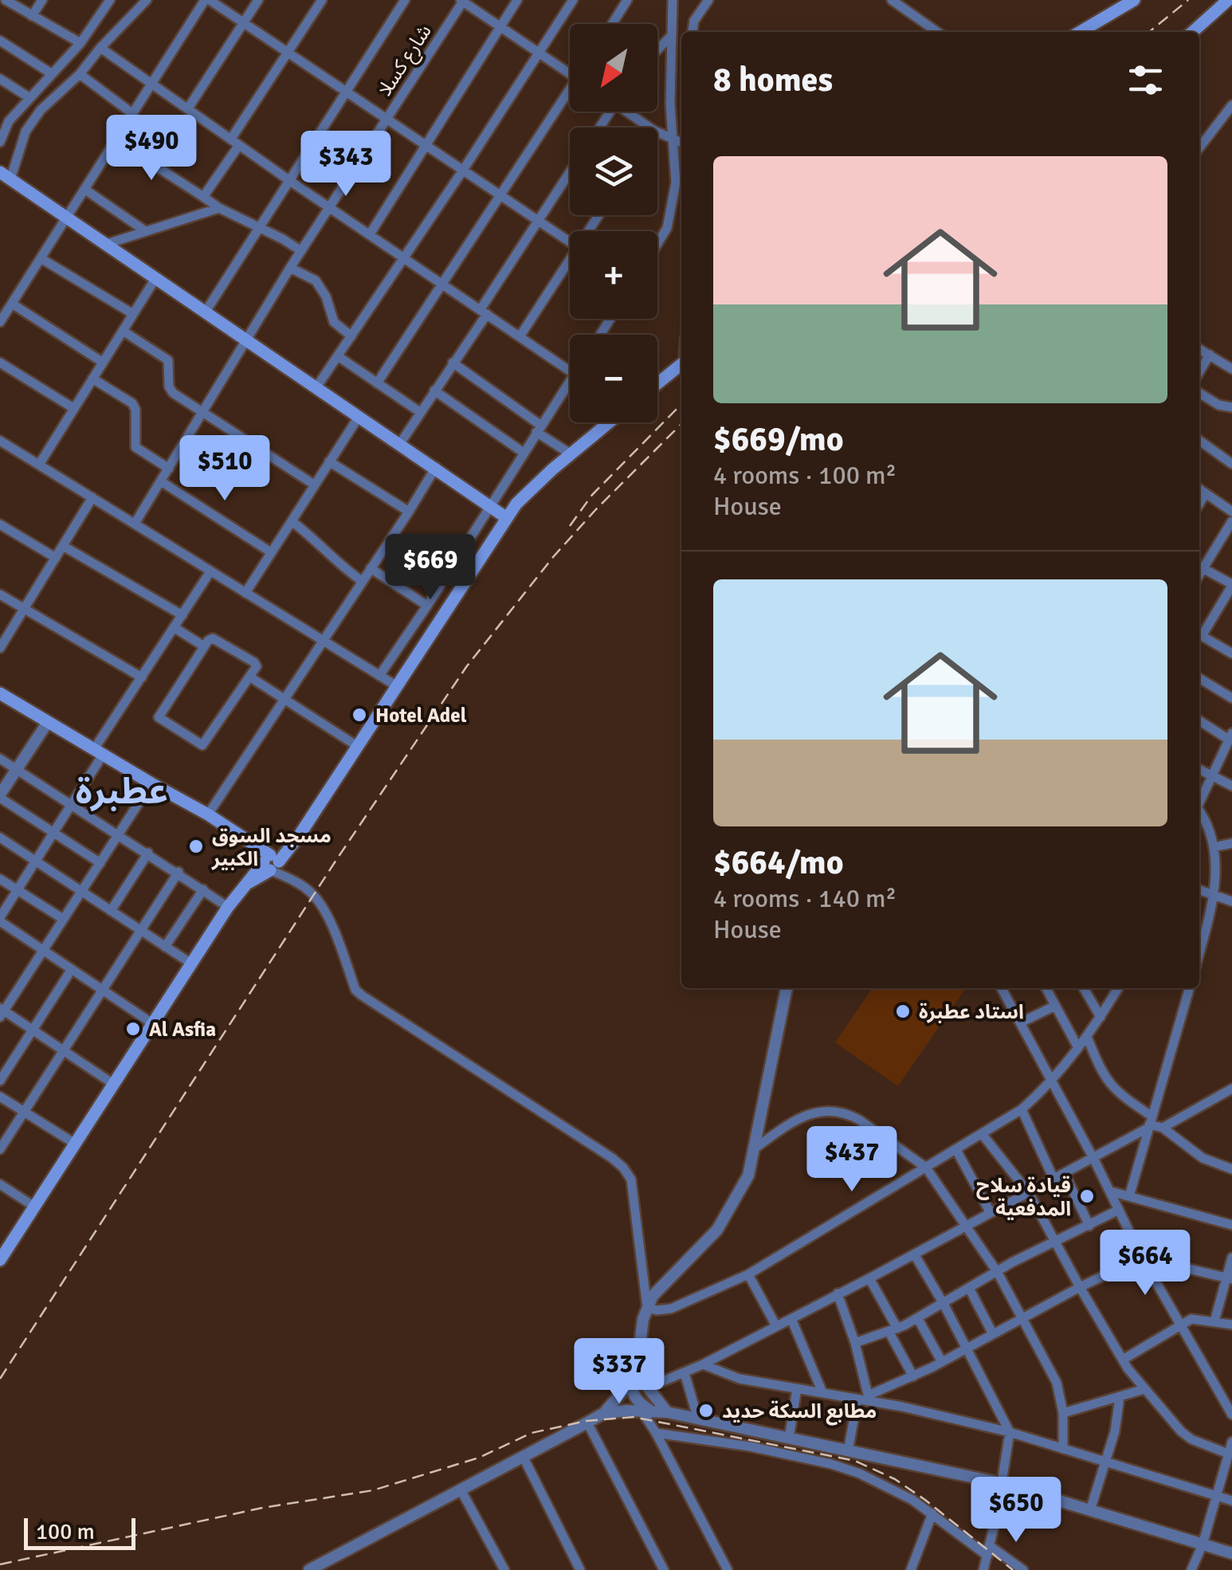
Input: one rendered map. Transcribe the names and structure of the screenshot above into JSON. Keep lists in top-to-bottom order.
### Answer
{
  "streets": {
    "street": ["شارع كسلا"]
  },
  "districts": ["عطبرة"],
  "places": [
    "Hotel Adel",
    "مسجد السوق الكبير",
    "استاد عطبرة",
    "Al Asfia",
    "قيادة سلاح المدفعية",
    "مطابع السكة حديد"
  ],
  "scale_bar": "100 m",
  "north": "bottom left",
  "page": {
    "map_buttons": ["+", "−"],
    "heading": "8 homes",
    "price": [
      "$490",
      "$343",
      "$510",
      "$669",
      "$437",
      "$664",
      "$337",
      "$650"
    ],
    "list": [
      {
        "name": "$669/mo",
        "note": "4 rooms · 100 m² · House"
      },
      {
        "name": "$664/mo",
        "note": "4 rooms · 140 m² · House"
      }
    ],
    "scale": "100 m"
  }
}
